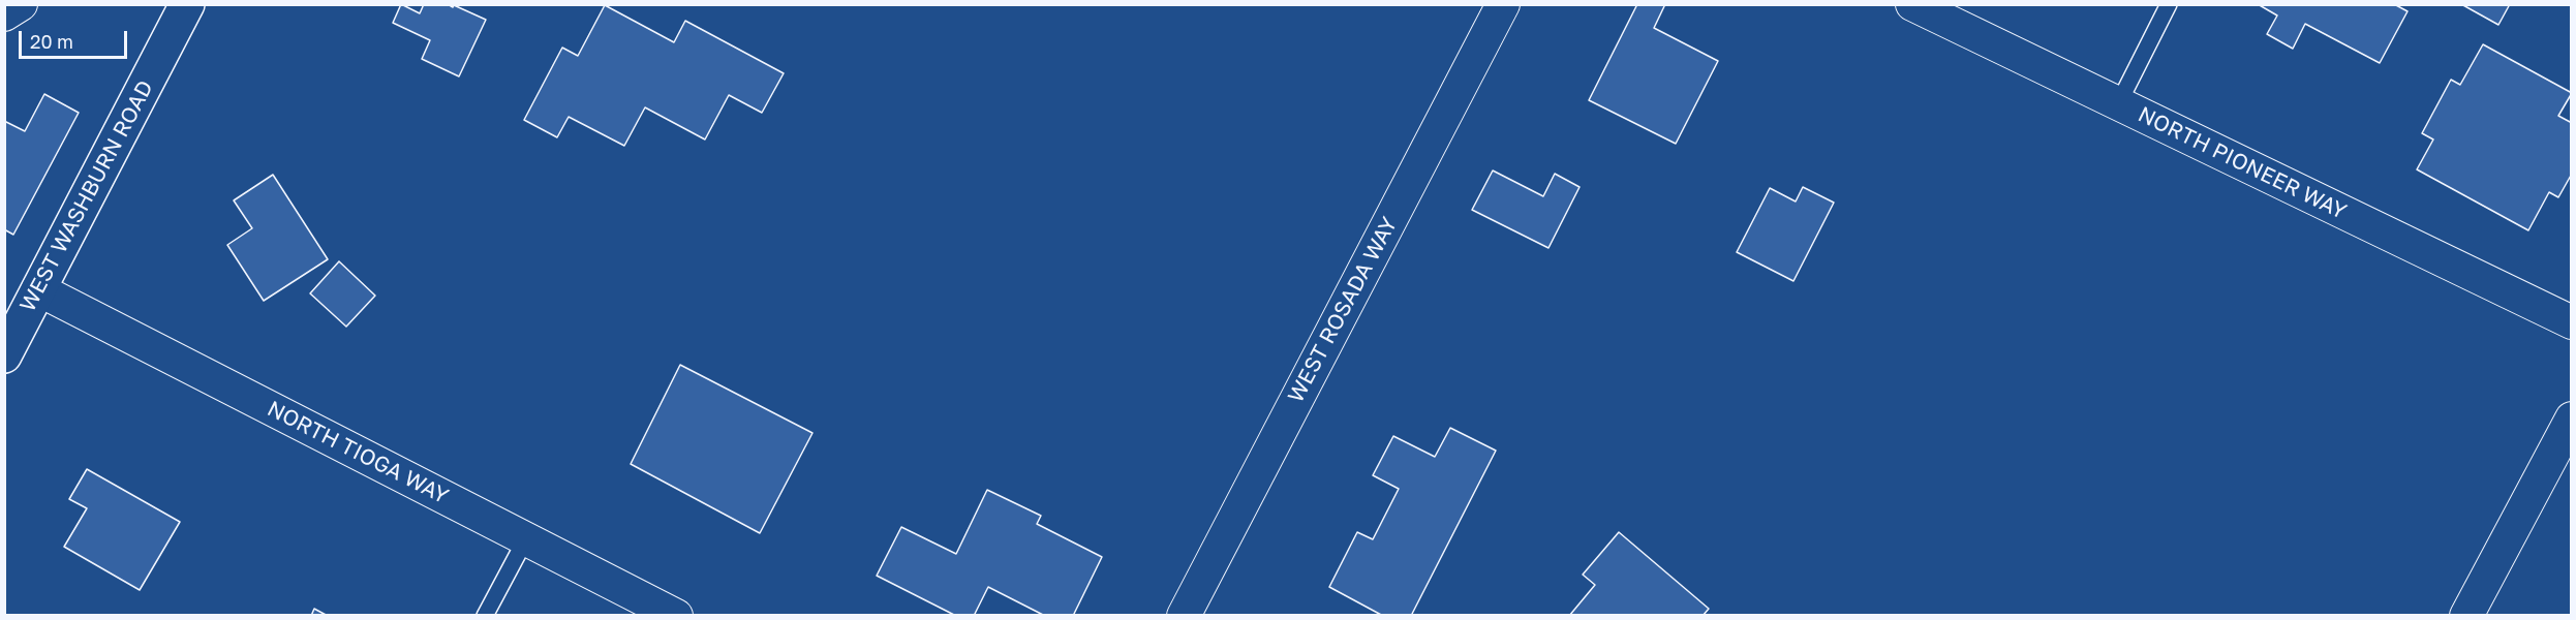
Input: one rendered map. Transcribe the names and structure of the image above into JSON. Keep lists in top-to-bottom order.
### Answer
{
  "streets": {
    "street": [
      "NORTH PIONEER WAY",
      "WEST WASHBURN ROAD",
      "WEST ROSADA WAY",
      "NORTH TIOGA WAY"
    ]
  },
  "crossings": [
    ["WEST WASHBURN ROAD", "NORTH TIOGA WAY"]
  ],
  "scale_bar": "20 m"
}
